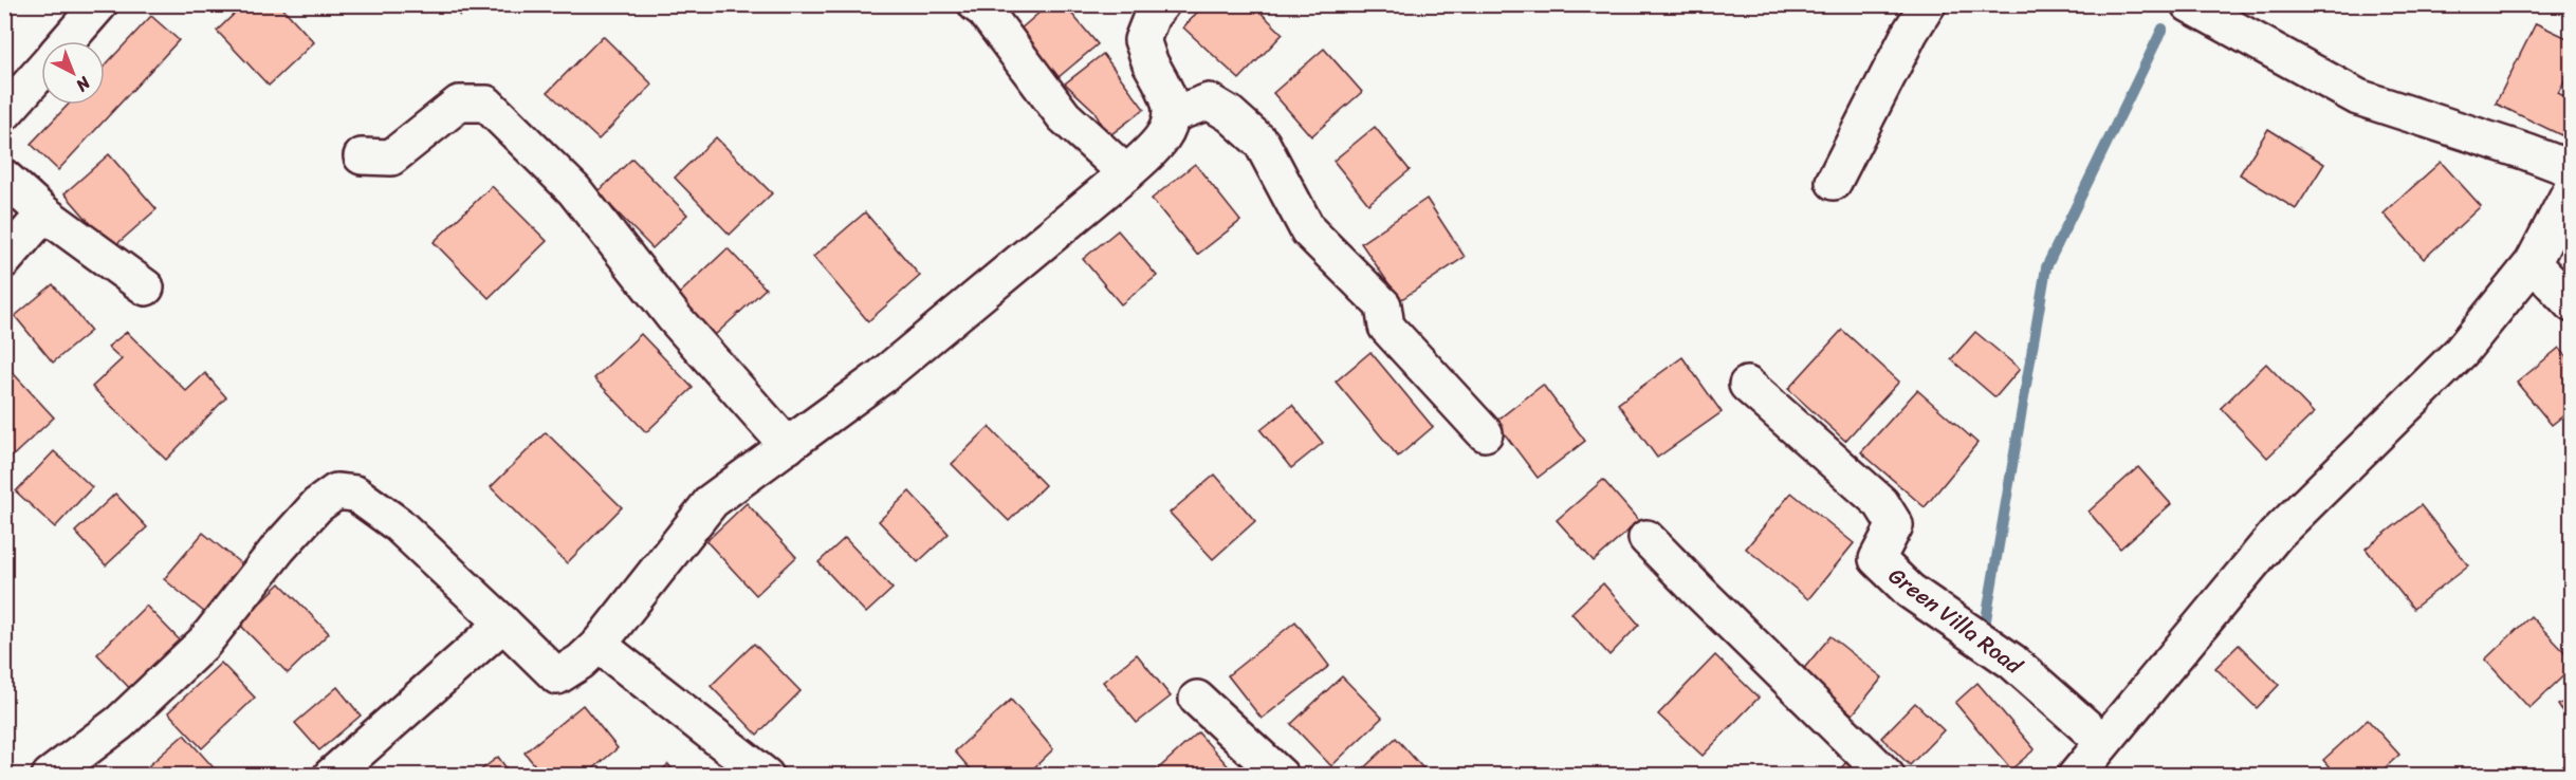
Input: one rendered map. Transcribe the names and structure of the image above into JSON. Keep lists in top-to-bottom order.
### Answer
{
  "streets": {
    "street": ["Green Villa Road"]
  },
  "north": "bottom right"
}
